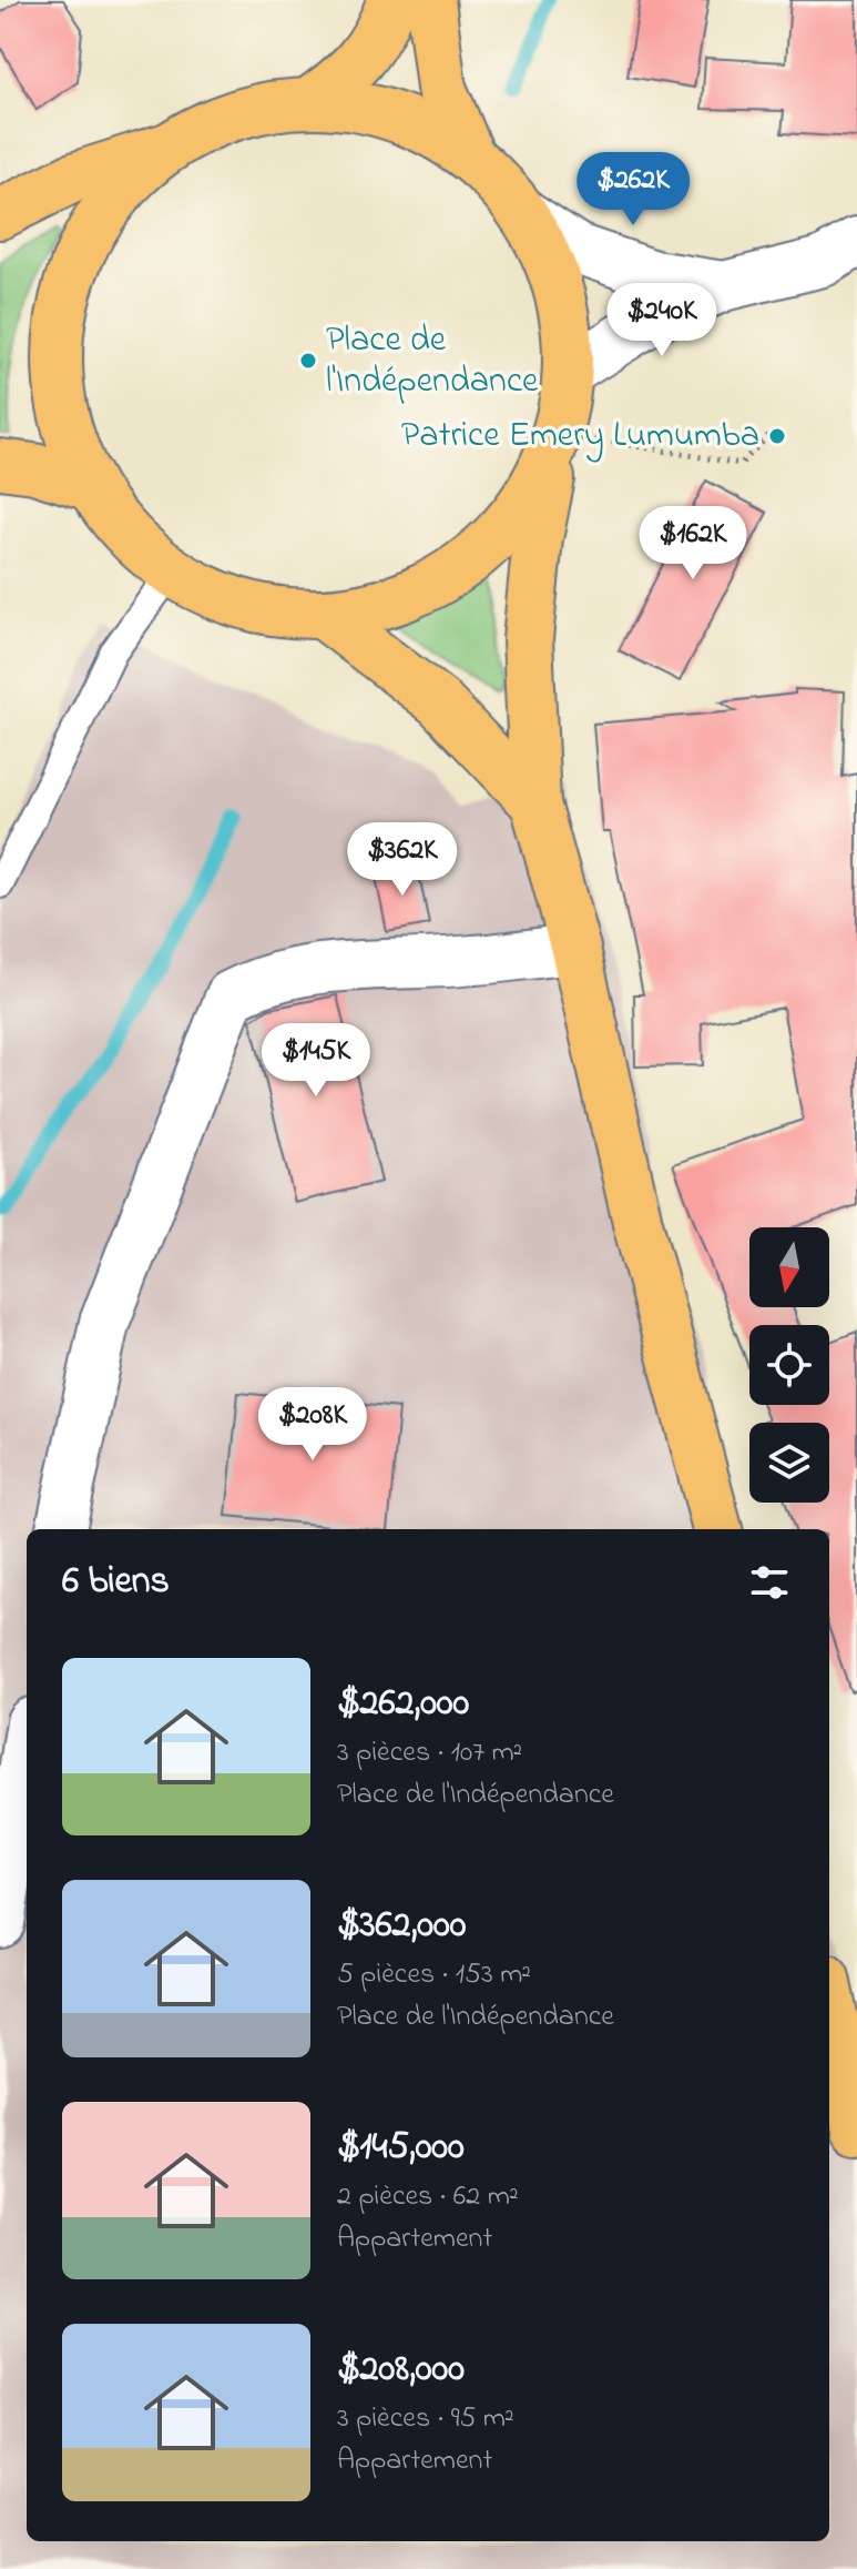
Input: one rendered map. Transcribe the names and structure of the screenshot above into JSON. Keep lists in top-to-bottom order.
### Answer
{
  "places": ["Place de l'Indépendance", "Patrice Emery Lumumba"],
  "north": "bottom",
  "page": {
    "price": [
      "$262K",
      "$240K",
      "$162K",
      "$362K",
      "$145K",
      "$208K"
    ],
    "heading": "6 biens",
    "list": [
      {
        "name": "$262,000",
        "note": "3 pièces · 107 m² · Place de l'Indépendance"
      },
      {
        "name": "$362,000",
        "note": "5 pièces · 153 m² · Place de l'Indépendance"
      },
      {
        "name": "$145,000",
        "note": "2 pièces · 62 m² · Appartement"
      },
      {
        "name": "$208,000",
        "note": "3 pièces · 95 m² · Appartement"
      }
    ]
  }
}
